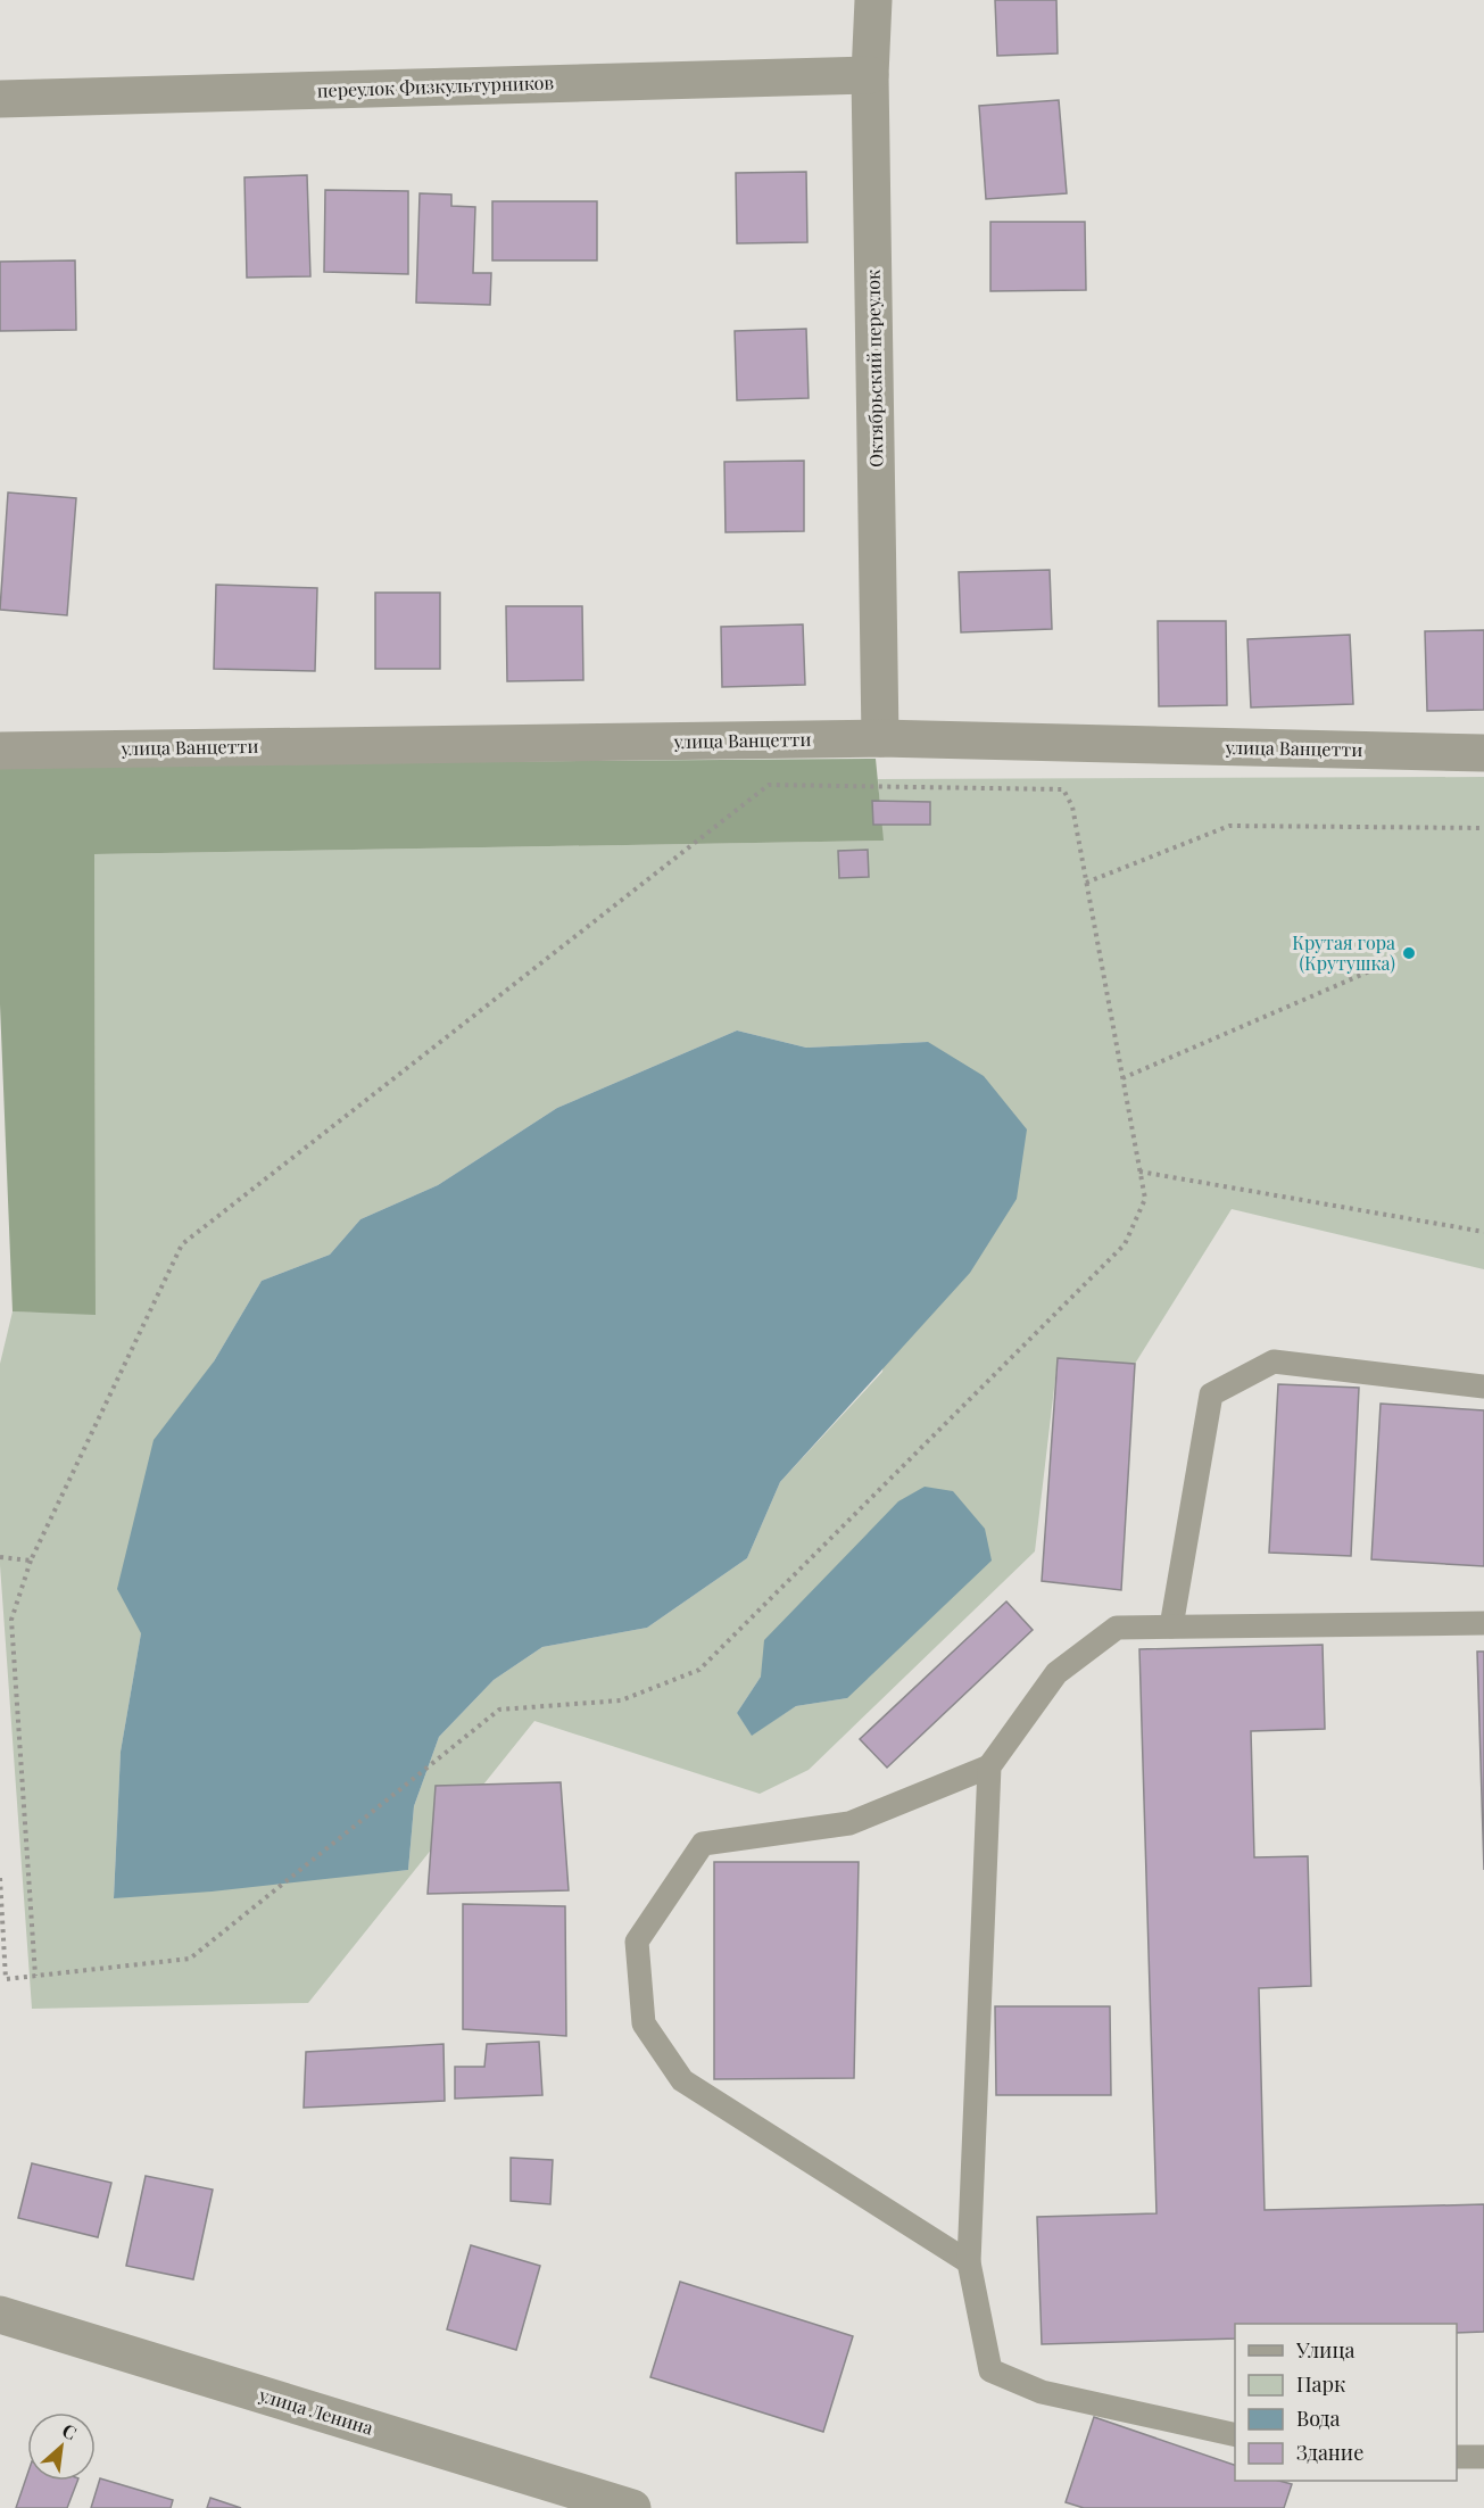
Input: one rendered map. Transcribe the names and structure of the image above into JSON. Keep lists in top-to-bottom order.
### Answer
{
  "streets": {
    "street": [
      "переулок Физкультурников",
      "Октябрьский переулок",
      "улица Ванцетти",
      "улица Ленина"
    ]
  },
  "crossings": [
    ["переулок Физкультурников", "Октябрьский переулок"],
    ["Октябрьский переулок", "улица Ванцетти"]
  ],
  "places": ["Крутая гора (Крутушка)"],
  "legend": [
    "Улица",
    "Парк",
    "Вода",
    "Здание"
  ],
  "north": "top right"
}
